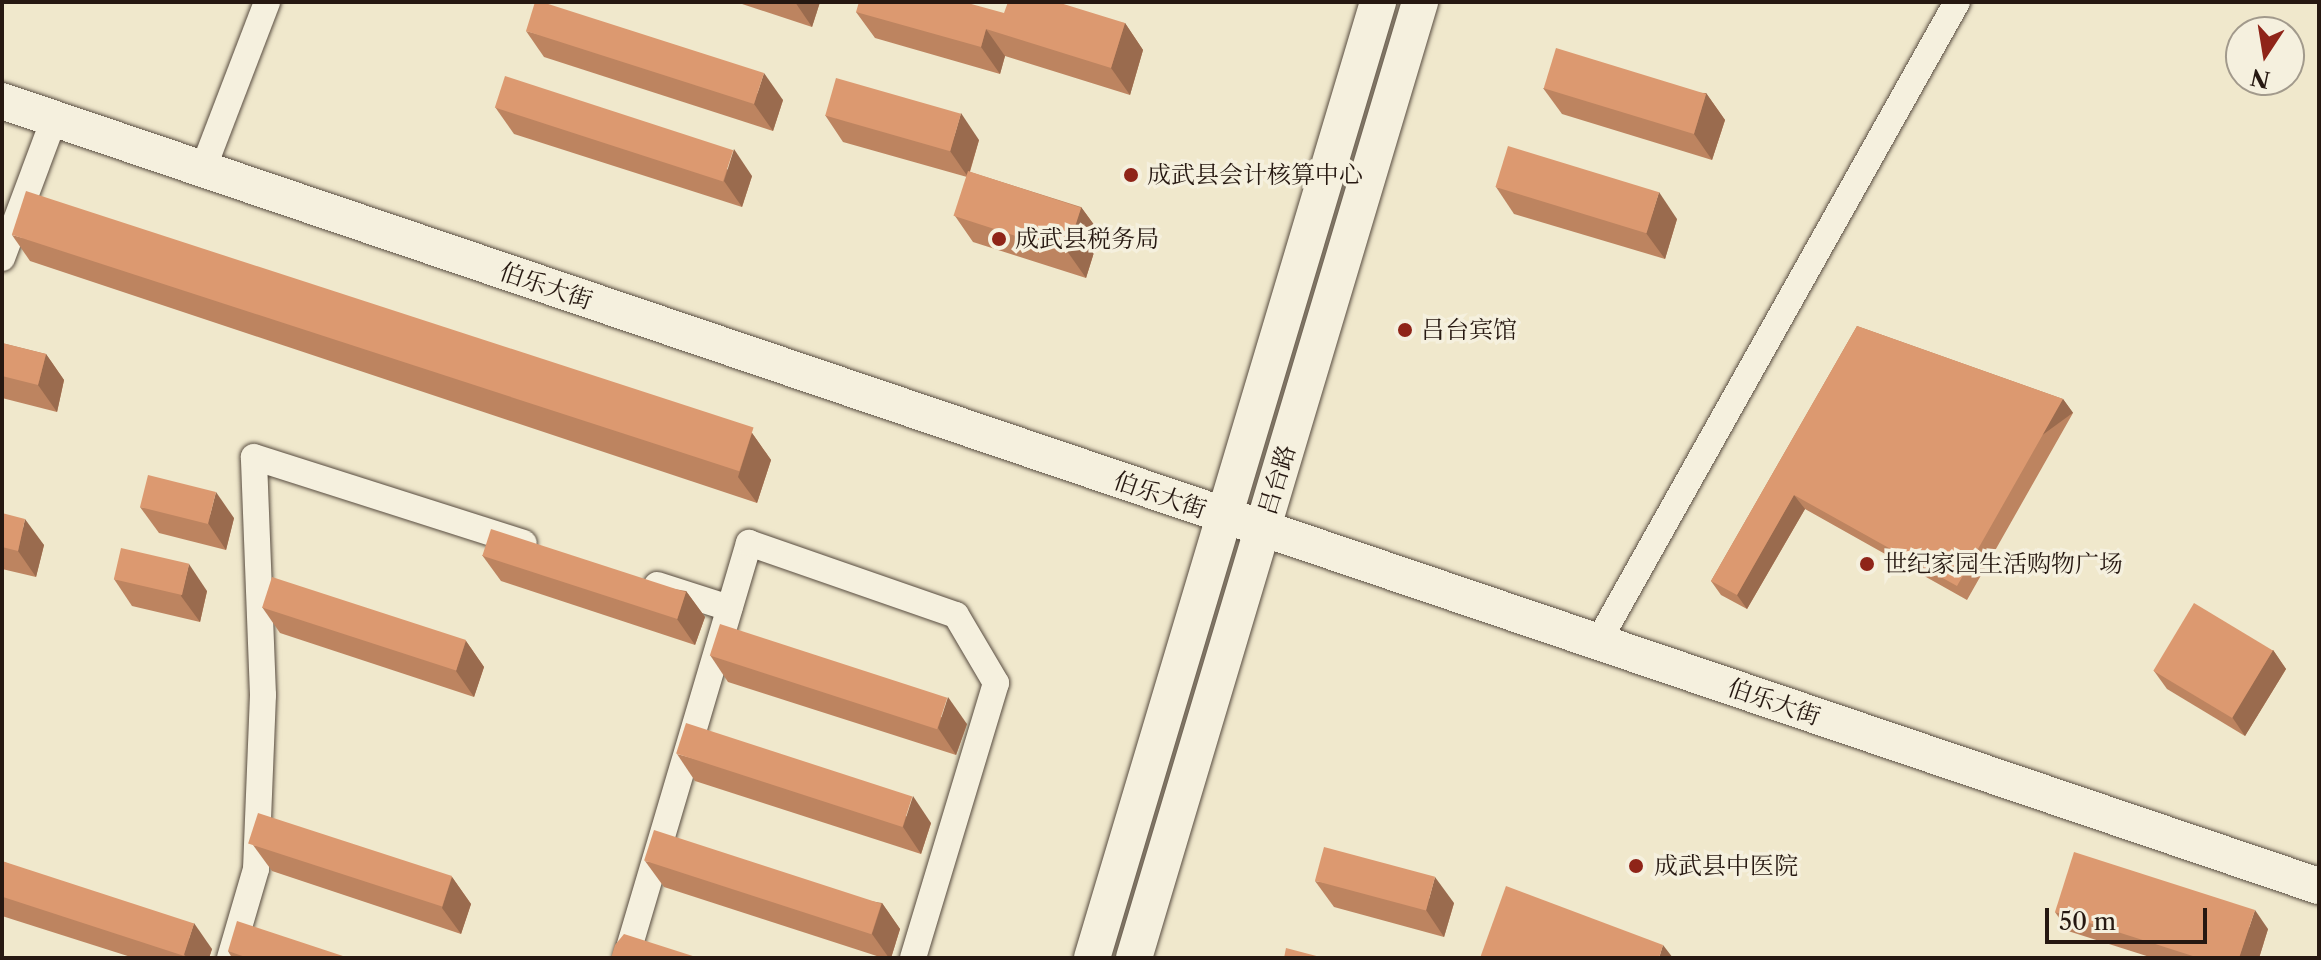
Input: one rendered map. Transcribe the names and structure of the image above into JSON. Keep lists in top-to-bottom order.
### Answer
{
  "streets": {
    "main road": ["伯乐大街", "吕台路"]
  },
  "crossings": [
    ["伯乐大街", "吕台路"]
  ],
  "places": [
    "成武县会计核算中心",
    "成武县税务局",
    "吕台宾馆",
    "世纪家园生活购物广场",
    "成武县中医院"
  ],
  "scale_bar": "50 m",
  "north": "bottom"
}
